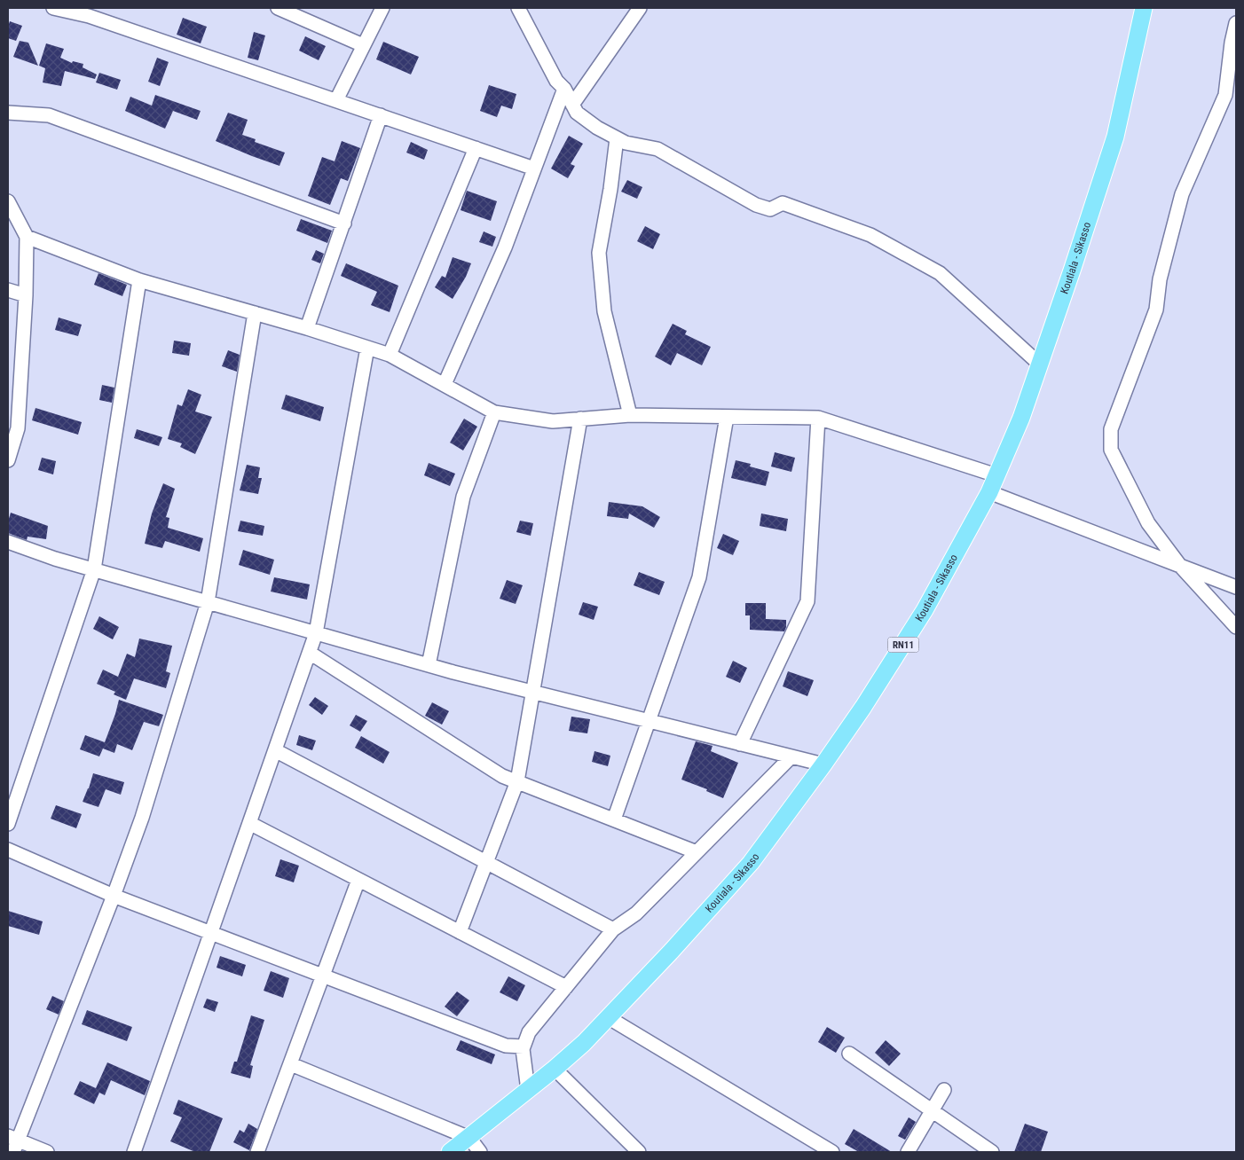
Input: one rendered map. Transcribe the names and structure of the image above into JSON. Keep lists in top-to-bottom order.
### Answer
{
  "streets": {
    "main road": ["Koutiala - Sikasso", "RN11"]
  }
}
